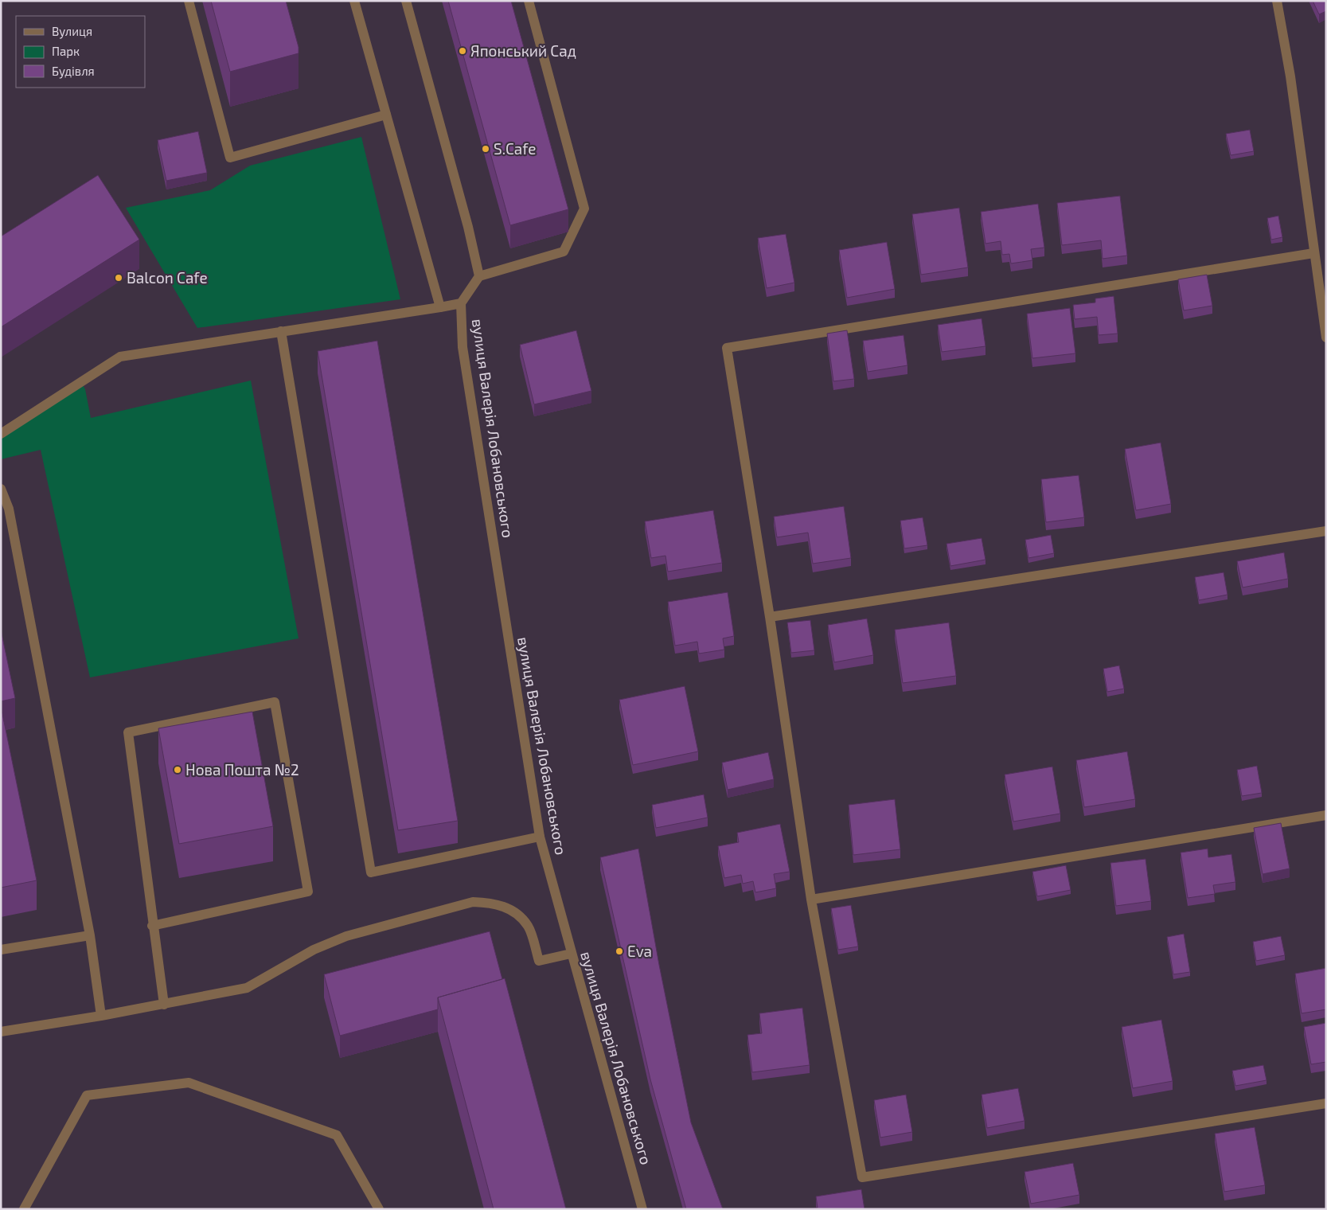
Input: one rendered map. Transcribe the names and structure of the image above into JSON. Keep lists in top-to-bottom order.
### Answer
{
  "streets": {
    "street": ["вулиця Валерія Лобановського"]
  },
  "places": [
    "Японський Сад",
    "S.Cafe",
    "Balcon Cafe",
    "Нова Пошта №2",
    "Eva"
  ],
  "legend": ["Вулиця", "Парк", "Будівля"]
}
